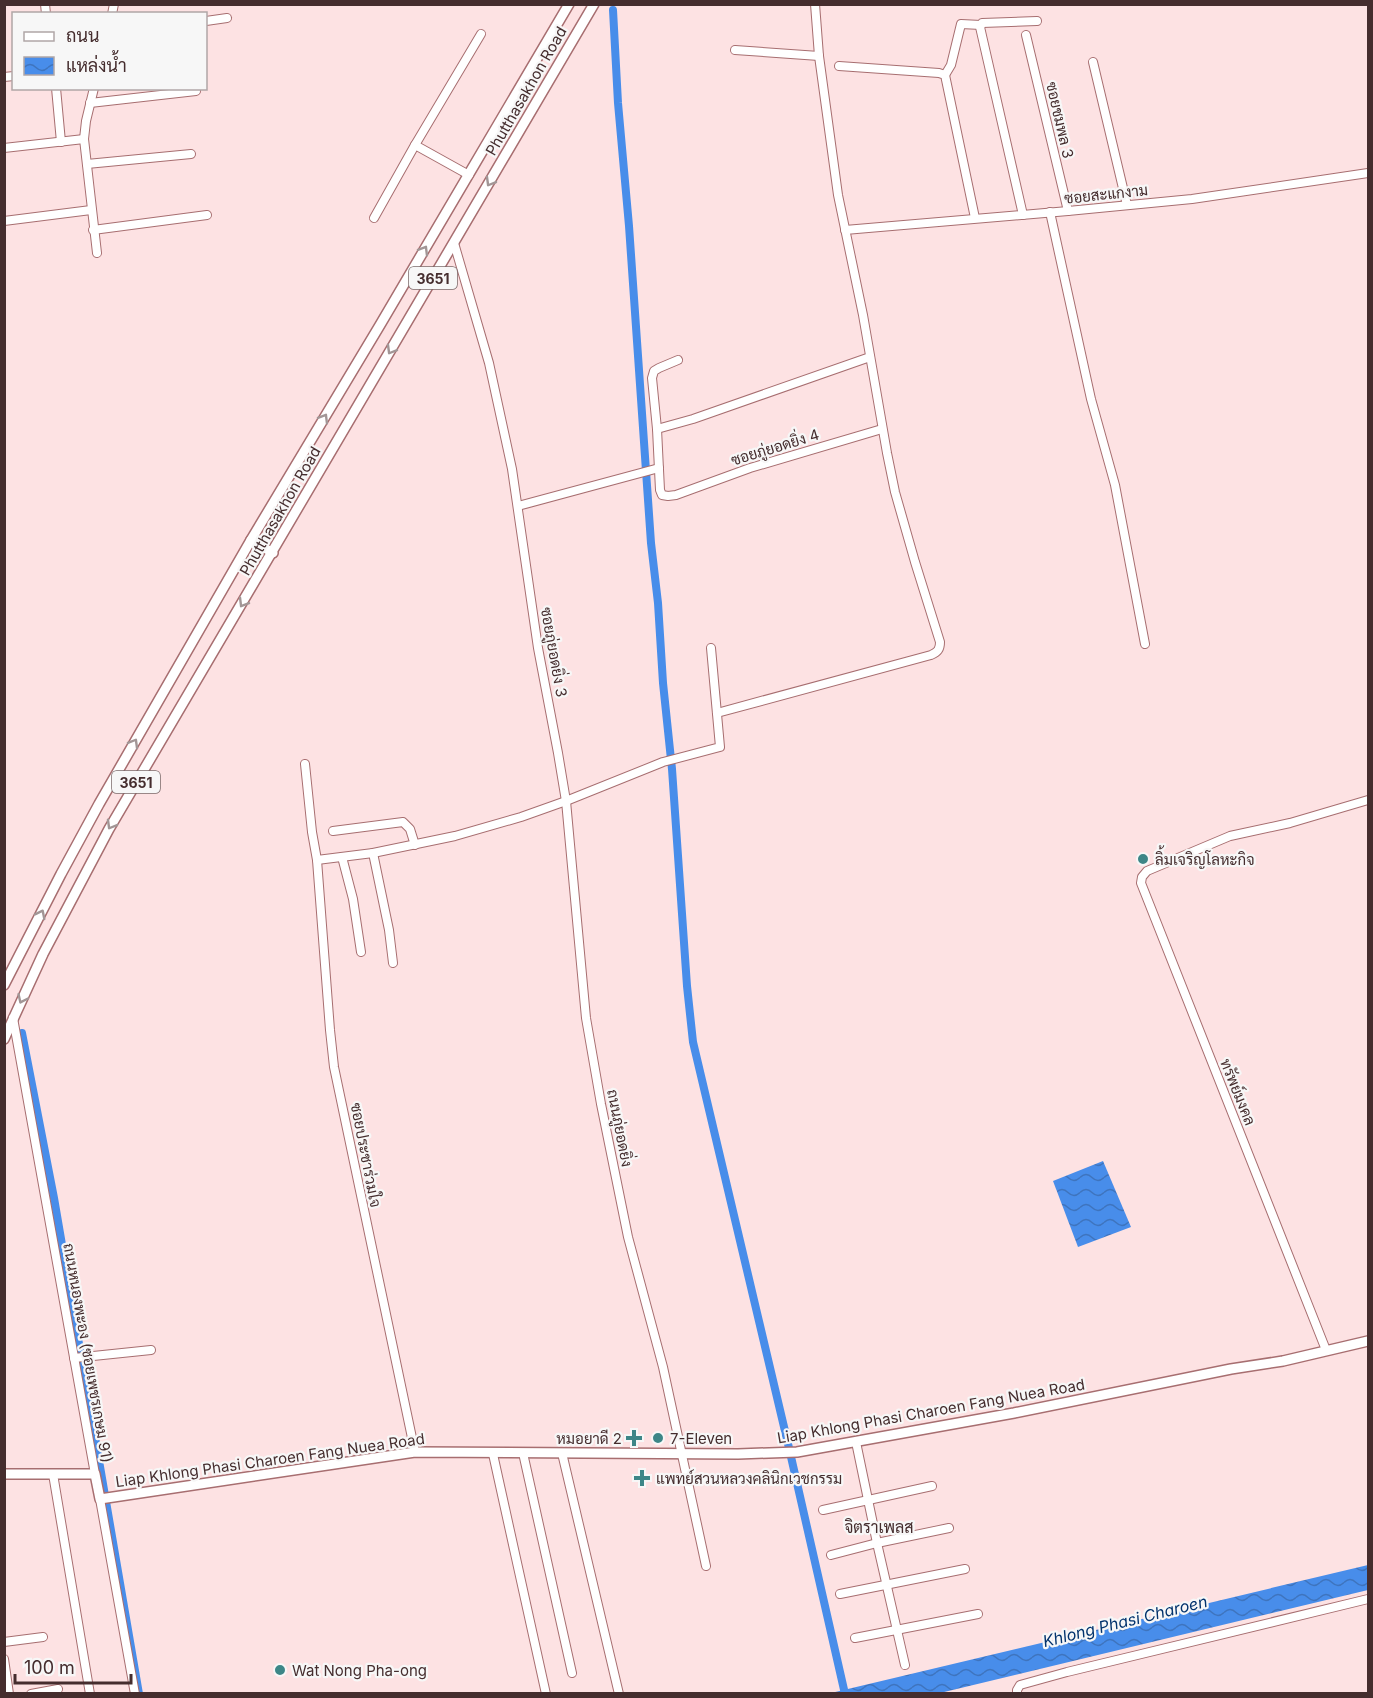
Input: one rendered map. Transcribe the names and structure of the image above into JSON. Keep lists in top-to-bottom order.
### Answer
{
  "streets": {
    "main road": [
      "Phutthasakhon Road",
      "3651",
      "ถนนหนองพะอง (ซอยเพชรเกษม 91)",
      "Liap Khlong Phasi Charoen Fang Nuea Road"
    ],
    "street": [
      "ซอยชมพล 3",
      "ซอยสะแกงาม",
      "ซอยภู่ยอดยิ่ง 4",
      "ซอยภู่ยอดยิ่ง 3",
      "ทรัพย์มงคล",
      "ถนนภู่ยอดยิ่ง",
      "ซอยประชาร่วมใจ"
    ]
  },
  "crossings": [
    ["Phutthasakhon Road", "ซอยภู่ยอดยิ่ง 3"],
    ["Phutthasakhon Road", "ถนนหนองพะอง (ซอยเพชรเกษม 91)"],
    ["ซอยชมพล 3", "ซอยสะแกงาม"],
    ["ซอยภู่ยอดยิ่ง 3", "ถนนภู่ยอดยิ่ง"],
    ["ทรัพย์มงคล", "Liap Khlong Phasi Charoen Fang Nuea Road"],
    ["ถนนภู่ยอดยิ่ง", "Liap Khlong Phasi Charoen Fang Nuea Road"],
    ["ซอยประชาร่วมใจ", "Liap Khlong Phasi Charoen Fang Nuea Road"],
    ["ถนนหนองพะอง (ซอยเพชรเกษม 91)", "Liap Khlong Phasi Charoen Fang Nuea Road"]
  ],
  "districts": ["จิตราเพลส"],
  "water": ["Khlong Phasi Charoen"],
  "places": {
    "other": ["ลิ้มเจริญโลหะกิจ", "7-Eleven", "Wat Nong Pha-ong"],
    "health": ["หมอยาดี 2", "แพทย์สวนหลวงคลินิกเวชกรรม"]
  },
  "legend": ["ถนน", "แหล่งน้ำ"],
  "scale_bar": "100 m"
}
